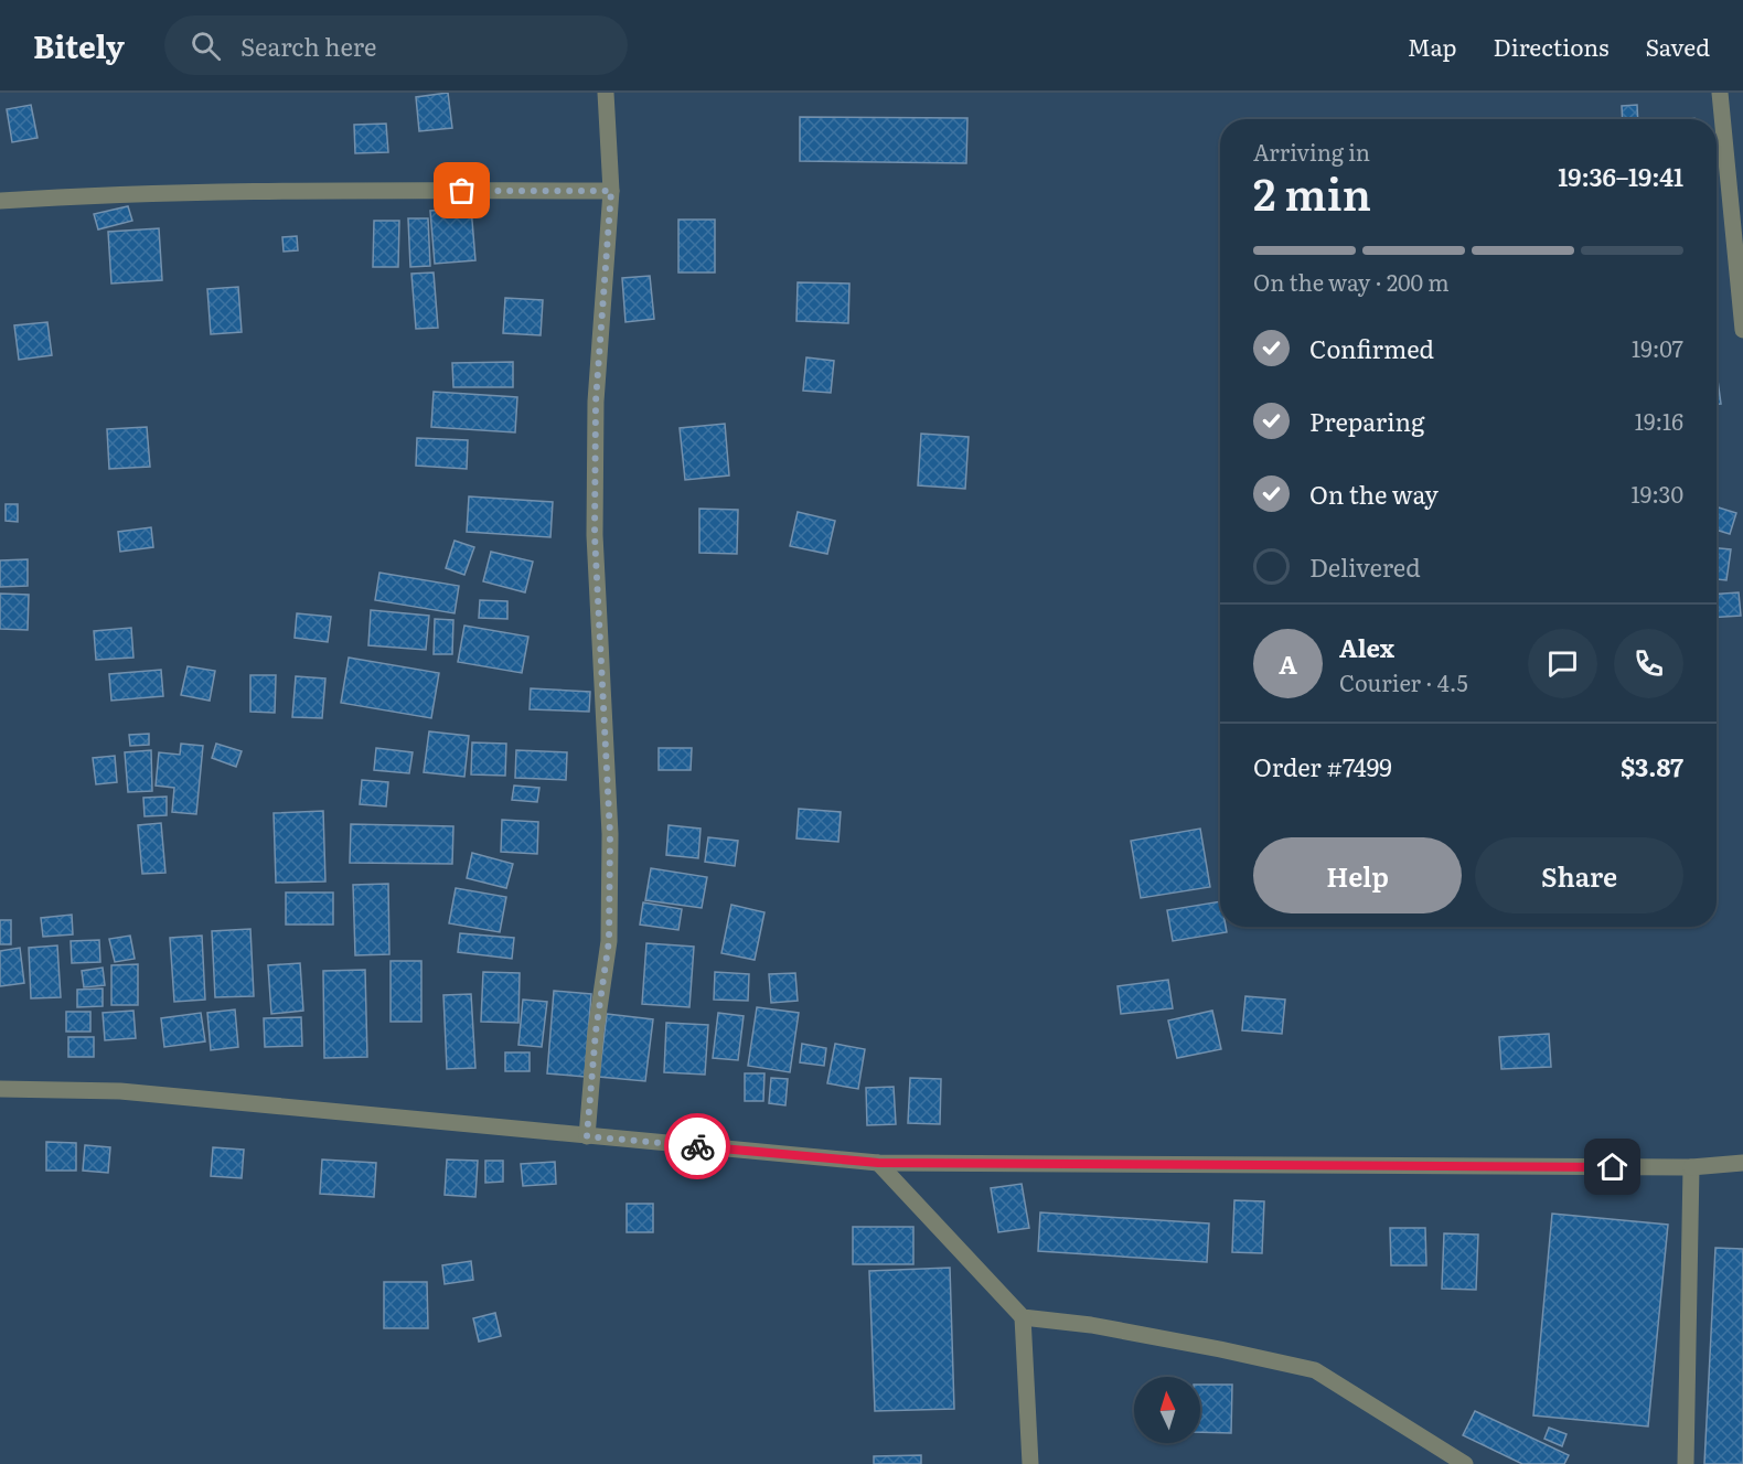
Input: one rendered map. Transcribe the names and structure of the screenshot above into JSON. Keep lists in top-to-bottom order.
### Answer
{
  "north": "top",
  "page": {
    "header": "Bitely",
    "search": "Search here",
    "nav": ["Map", "Directions", "Saved"],
    "heading": ["2 min", "Arriving in", "19:36–19:41"],
    "panel": [
      "Alex",
      "Courier · 4.5",
      "Order #7499",
      "$3.87"
    ],
    "bar": "On the way · 200 m",
    "list": [
      ["Confirmed", "19:07"],
      ["Preparing", "19:16"],
      ["On the way", "19:30"],
      "Delivered"
    ],
    "round": "A",
    "buttons": ["Help", "Share"]
  }
}
